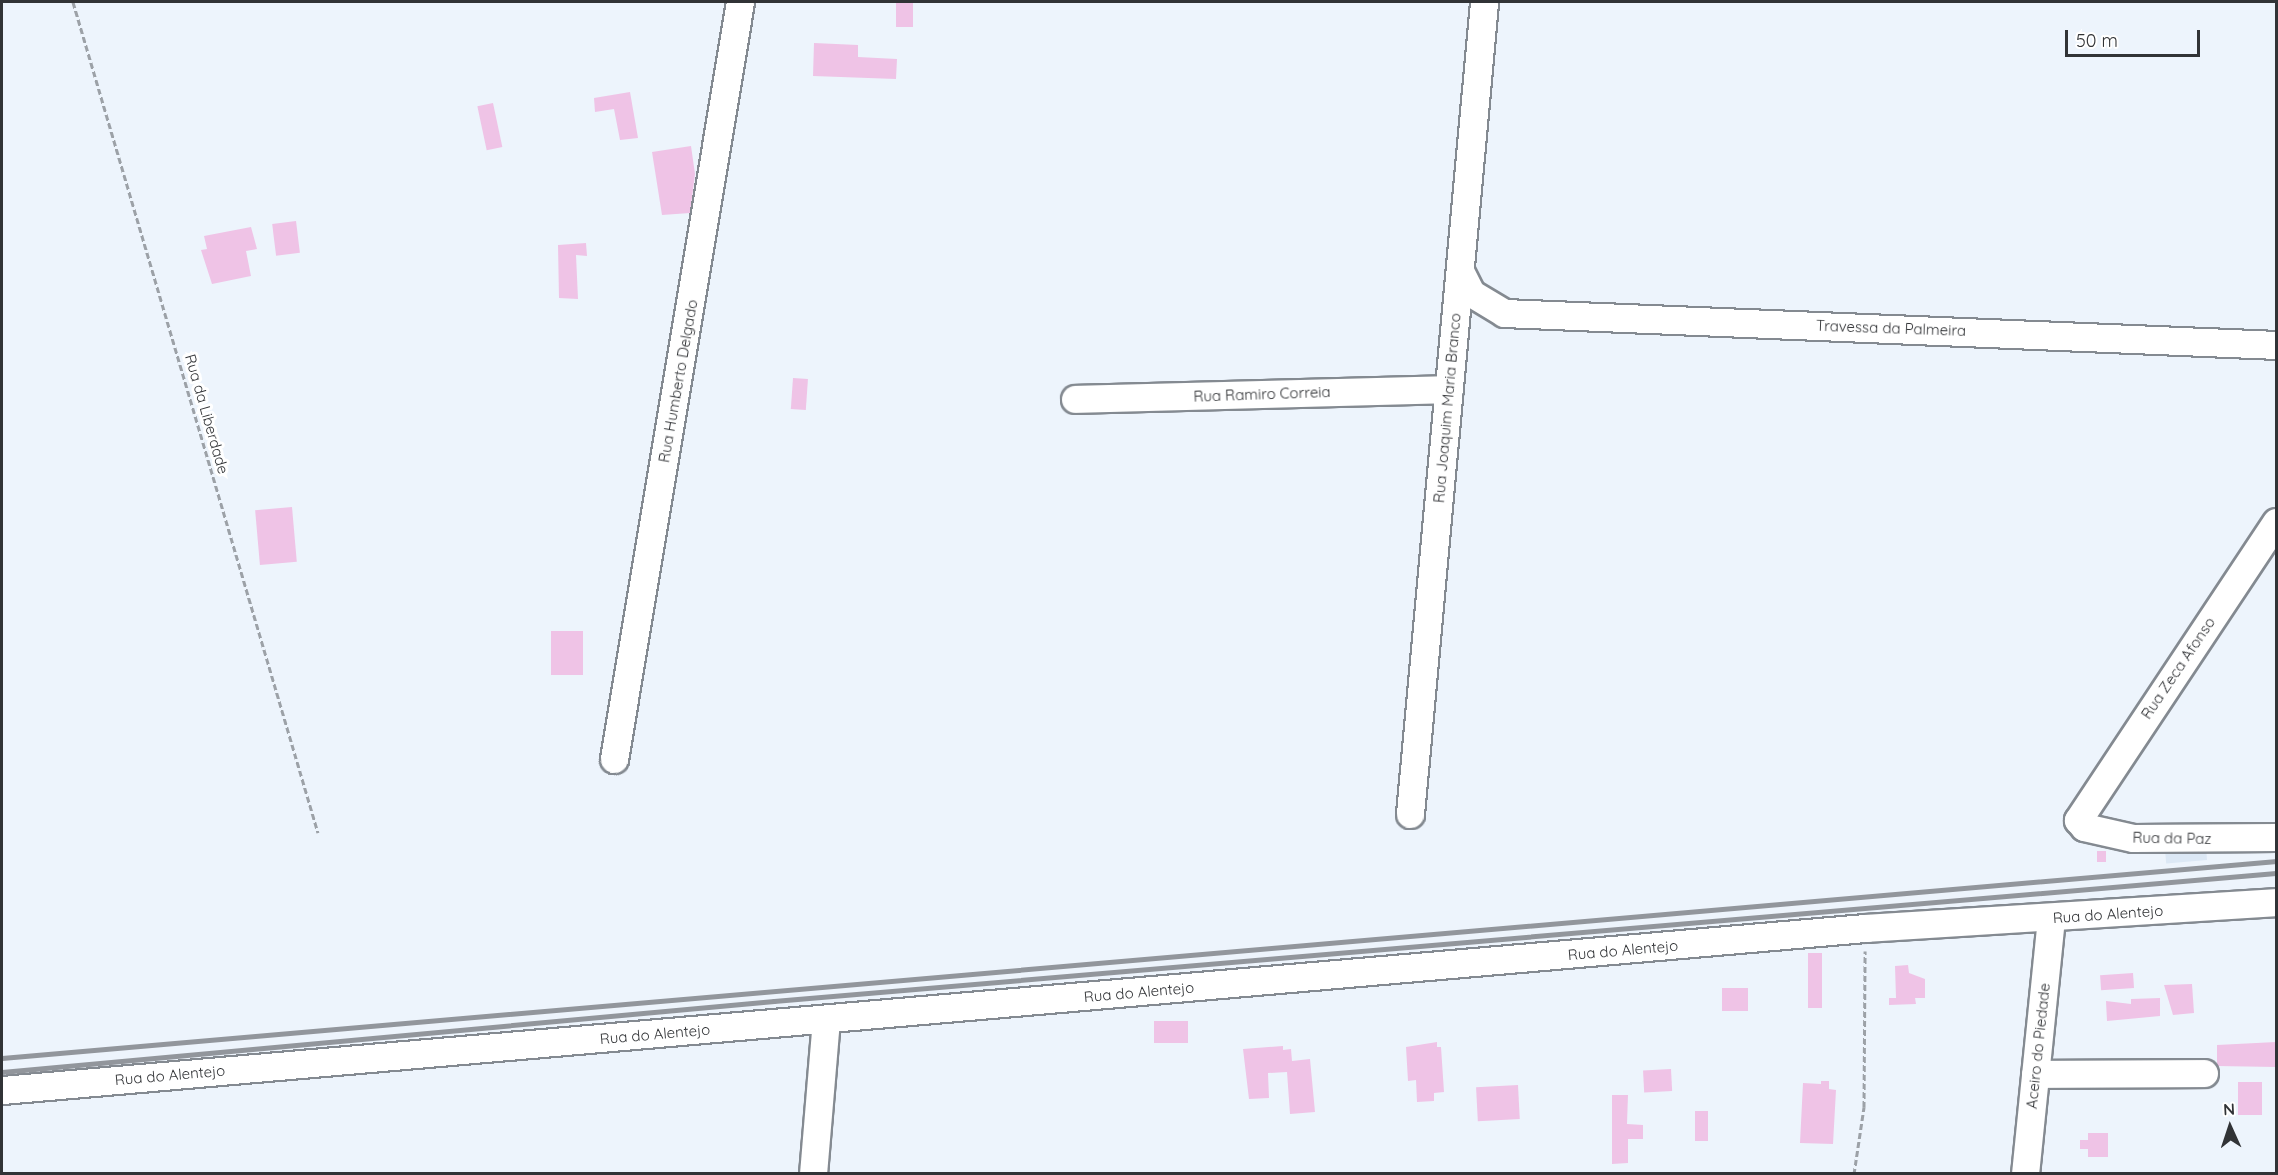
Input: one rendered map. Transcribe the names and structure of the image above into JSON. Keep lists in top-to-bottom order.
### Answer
{
  "streets": {
    "street": [
      "Travessa da Palmeira",
      "Rua Humberto Delgado",
      "Rua Ramiro Correia",
      "Rua Joaquim Maria Branco",
      "Rua Zeca Afonso",
      "Rua da Paz",
      "Rua do Alentejo",
      "Aceiro do Piedade"
    ],
    "path": ["Rua da Liberdade"]
  },
  "crossings": [
    ["Travessa da Palmeira", "Rua Joaquim Maria Branco"],
    ["Rua Ramiro Correia", "Rua Joaquim Maria Branco"],
    ["Rua Zeca Afonso", "Rua da Paz"],
    ["Rua do Alentejo", "Aceiro do Piedade"]
  ],
  "scale_bar": "50 m",
  "north": "top"
}
